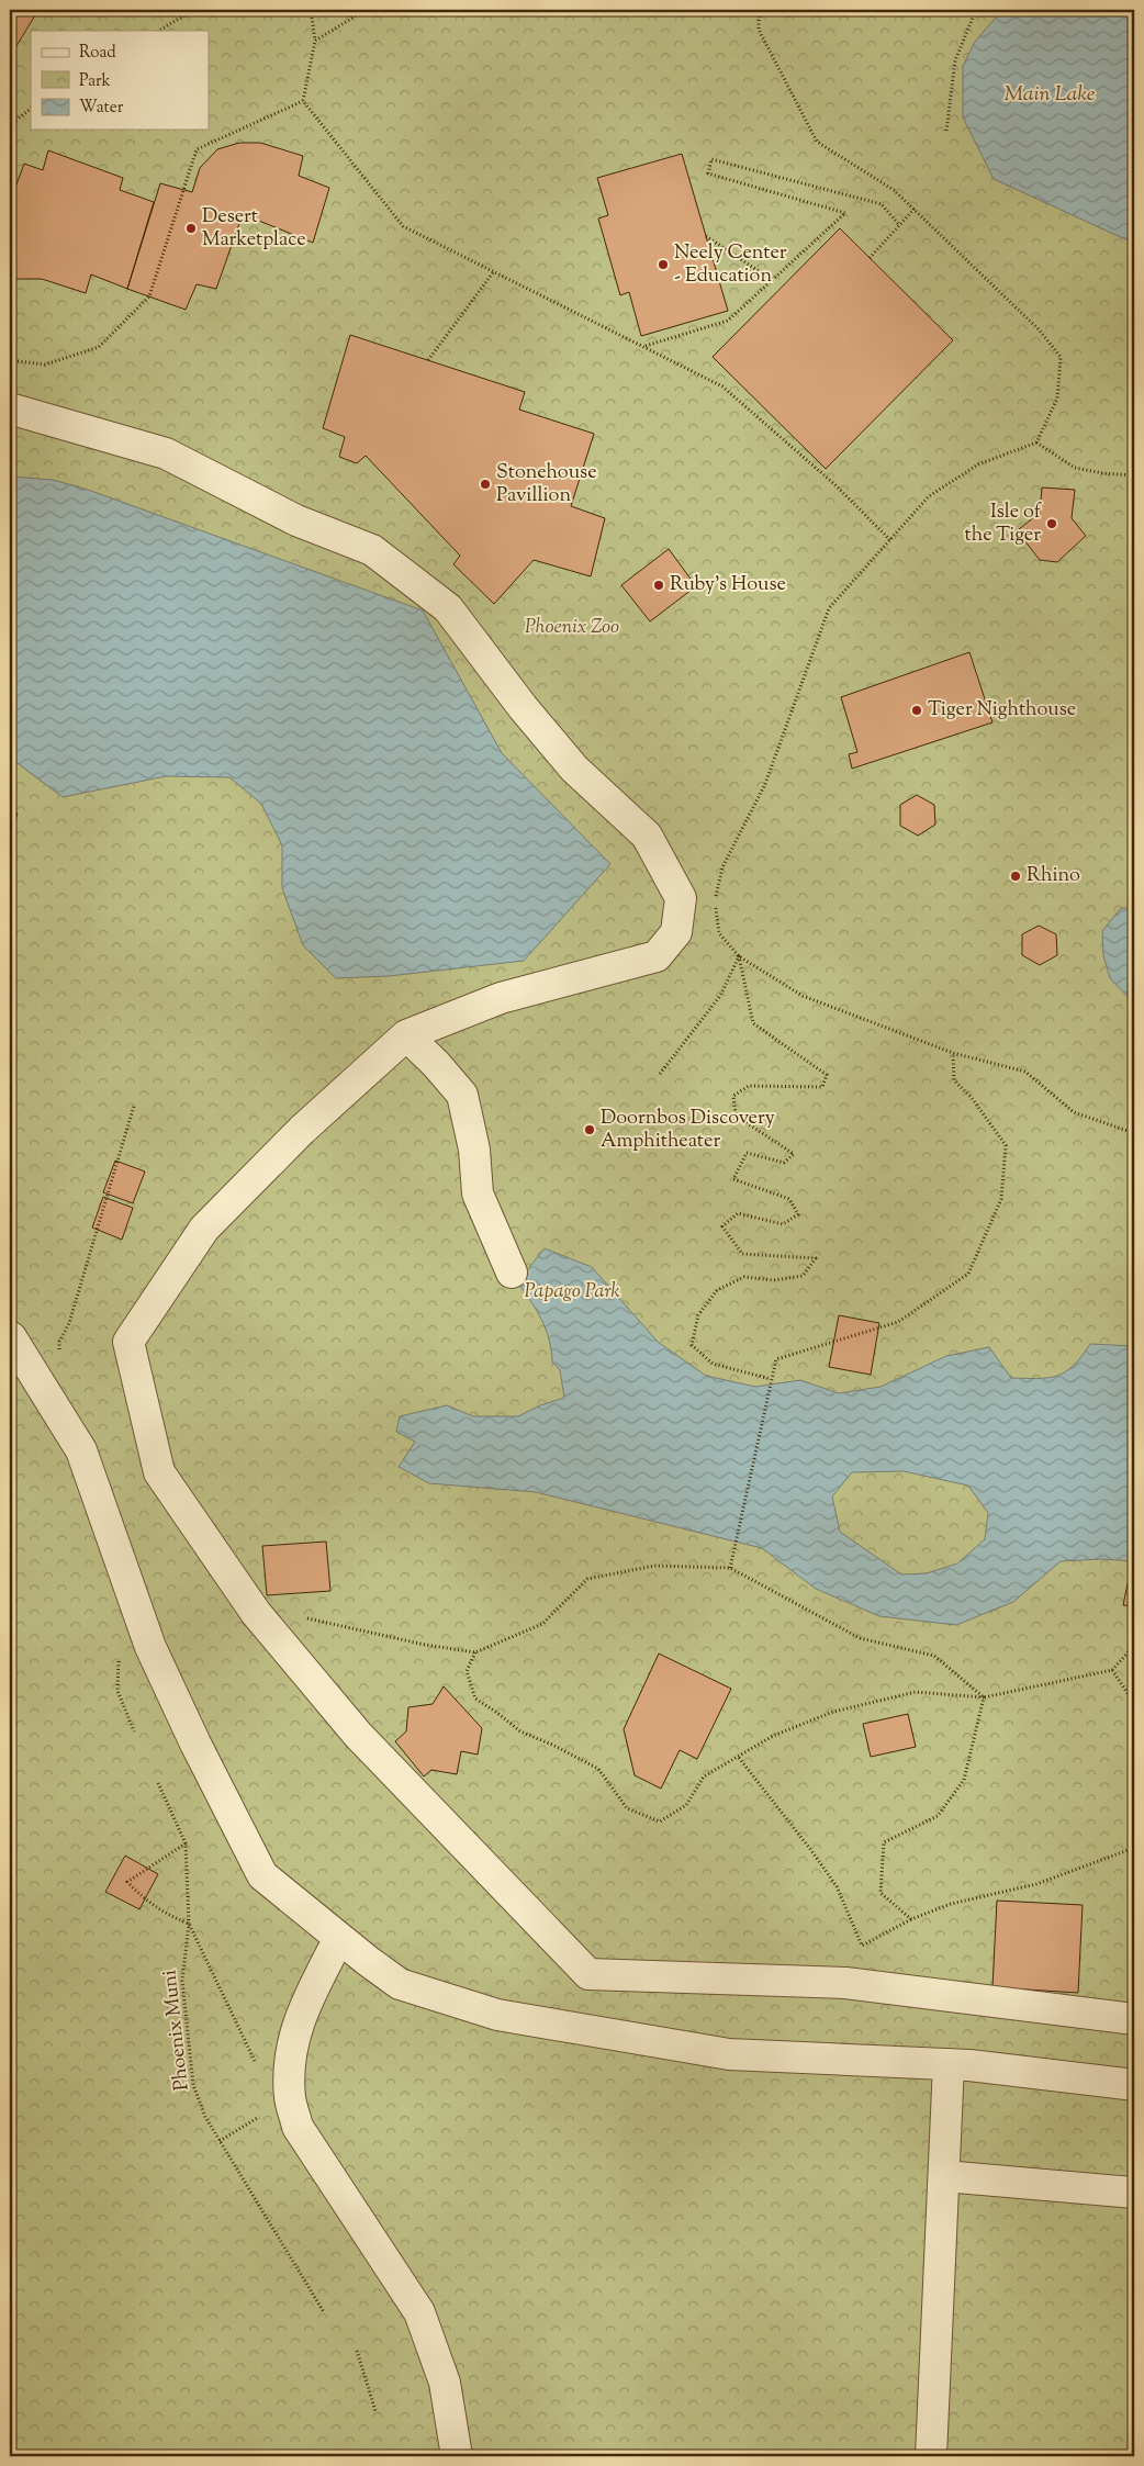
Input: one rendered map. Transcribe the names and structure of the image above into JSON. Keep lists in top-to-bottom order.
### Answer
{
  "streets": {
    "path": ["Phoenix Muni"]
  },
  "water": ["Main Lake"],
  "parks": ["Phoenix Zoo", "Papago Park"],
  "places": [
    "Desert Marketplace",
    "Neely Center - Education",
    "Stonehouse Pavillion",
    "Isle of the Tiger",
    "Ruby's House",
    "Tiger Nighthouse",
    "Rhino",
    "Doornbos Discovery Amphitheater"
  ],
  "legend": ["Road", "Park", "Water"]
}
